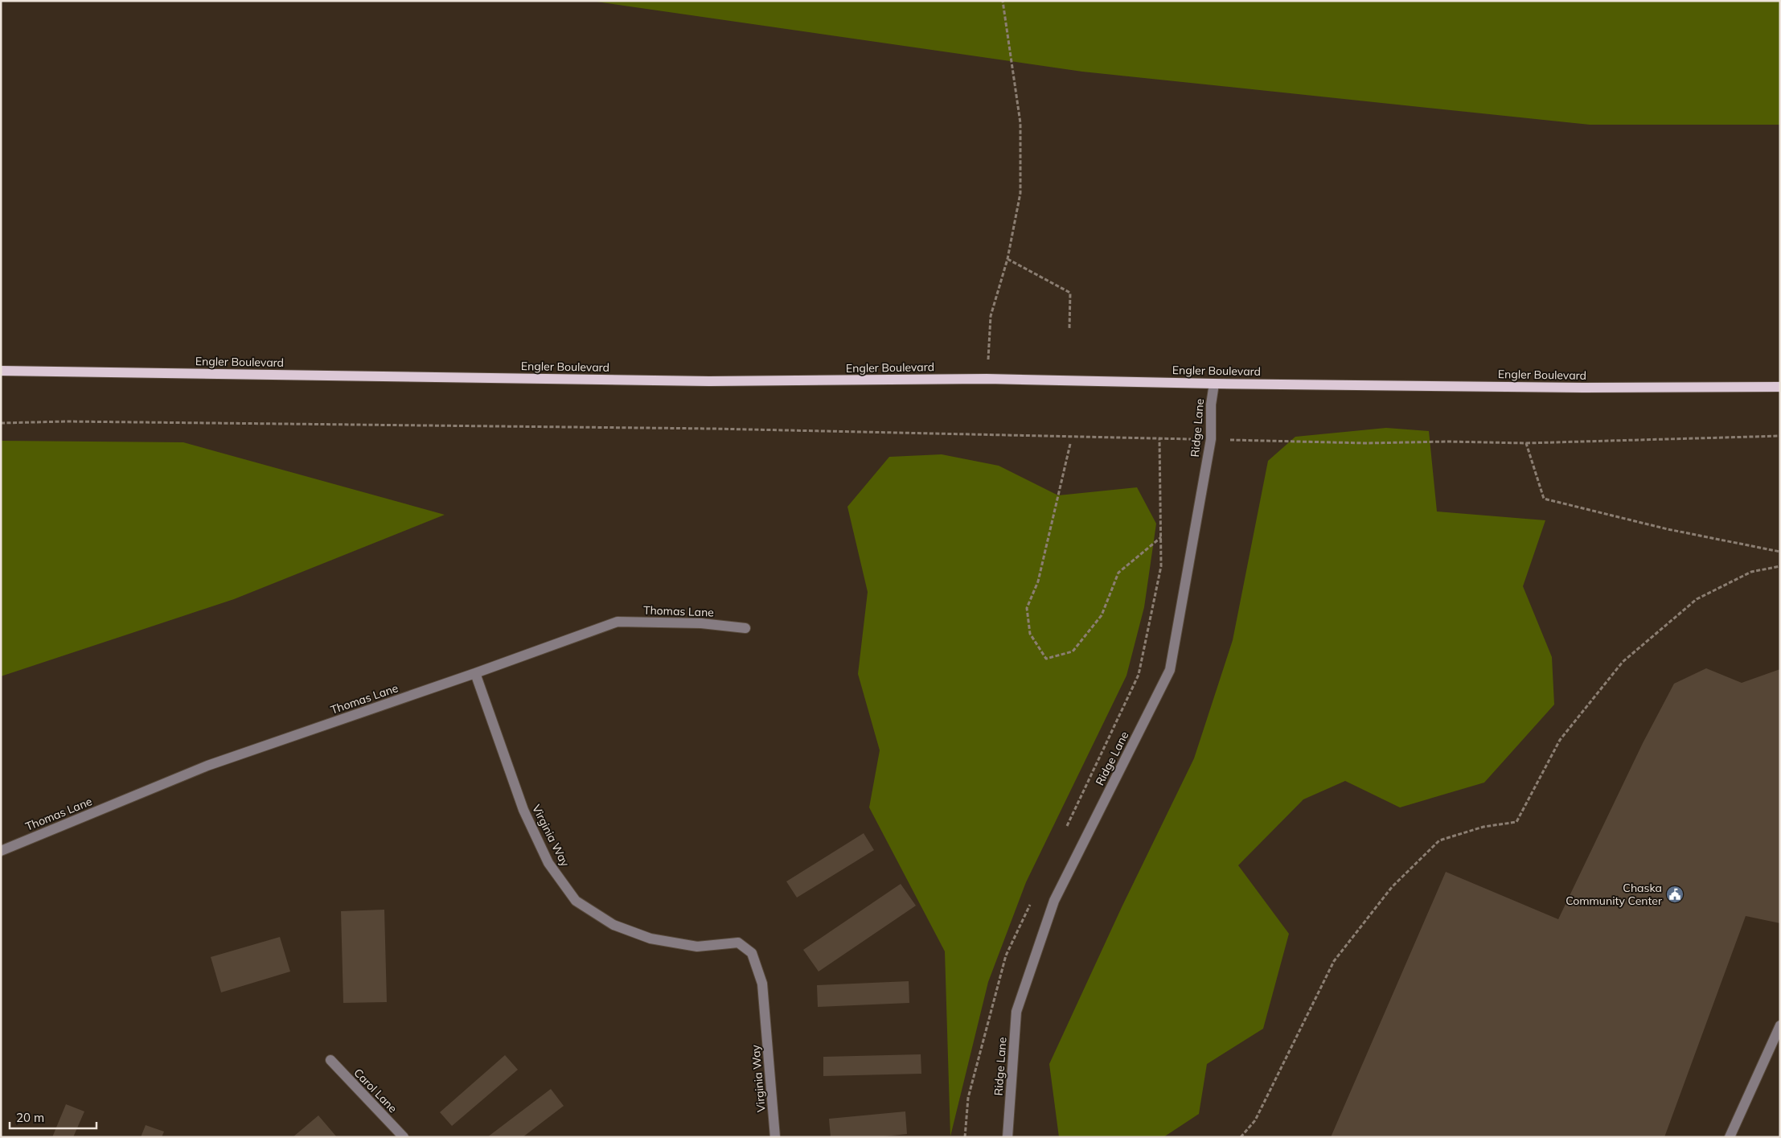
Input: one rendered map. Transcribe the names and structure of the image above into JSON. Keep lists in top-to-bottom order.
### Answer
{
  "streets": {
    "main road": ["Engler Boulevard"],
    "street": [
      "Ridge Lane",
      "Thomas Lane",
      "Virginia Way",
      "Carol Lane"
    ]
  },
  "crossings": [
    ["Engler Boulevard", "Ridge Lane"],
    ["Thomas Lane", "Virginia Way"]
  ],
  "places": {
    "public building": ["Chaska Community Center"]
  },
  "scale_bar": "20 m"
}
